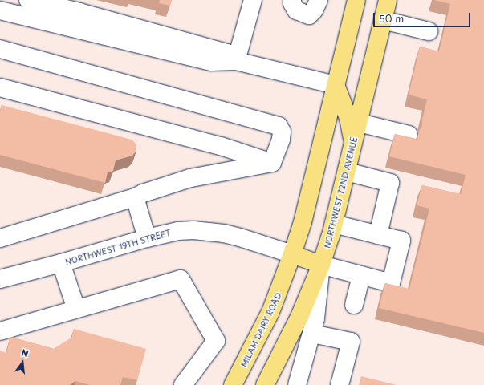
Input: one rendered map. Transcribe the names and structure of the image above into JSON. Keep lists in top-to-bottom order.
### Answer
{
  "streets": {
    "main road": ["NORTHWEST 72ND AVENUE", "MILAM DAIRY ROAD"],
    "street": ["NORTHWEST 19TH STREET"]
  },
  "crossings": [
    ["NORTHWEST 19TH STREET", "MILAM DAIRY ROAD"]
  ],
  "scale_bar": "50 m",
  "north": "top"
}
